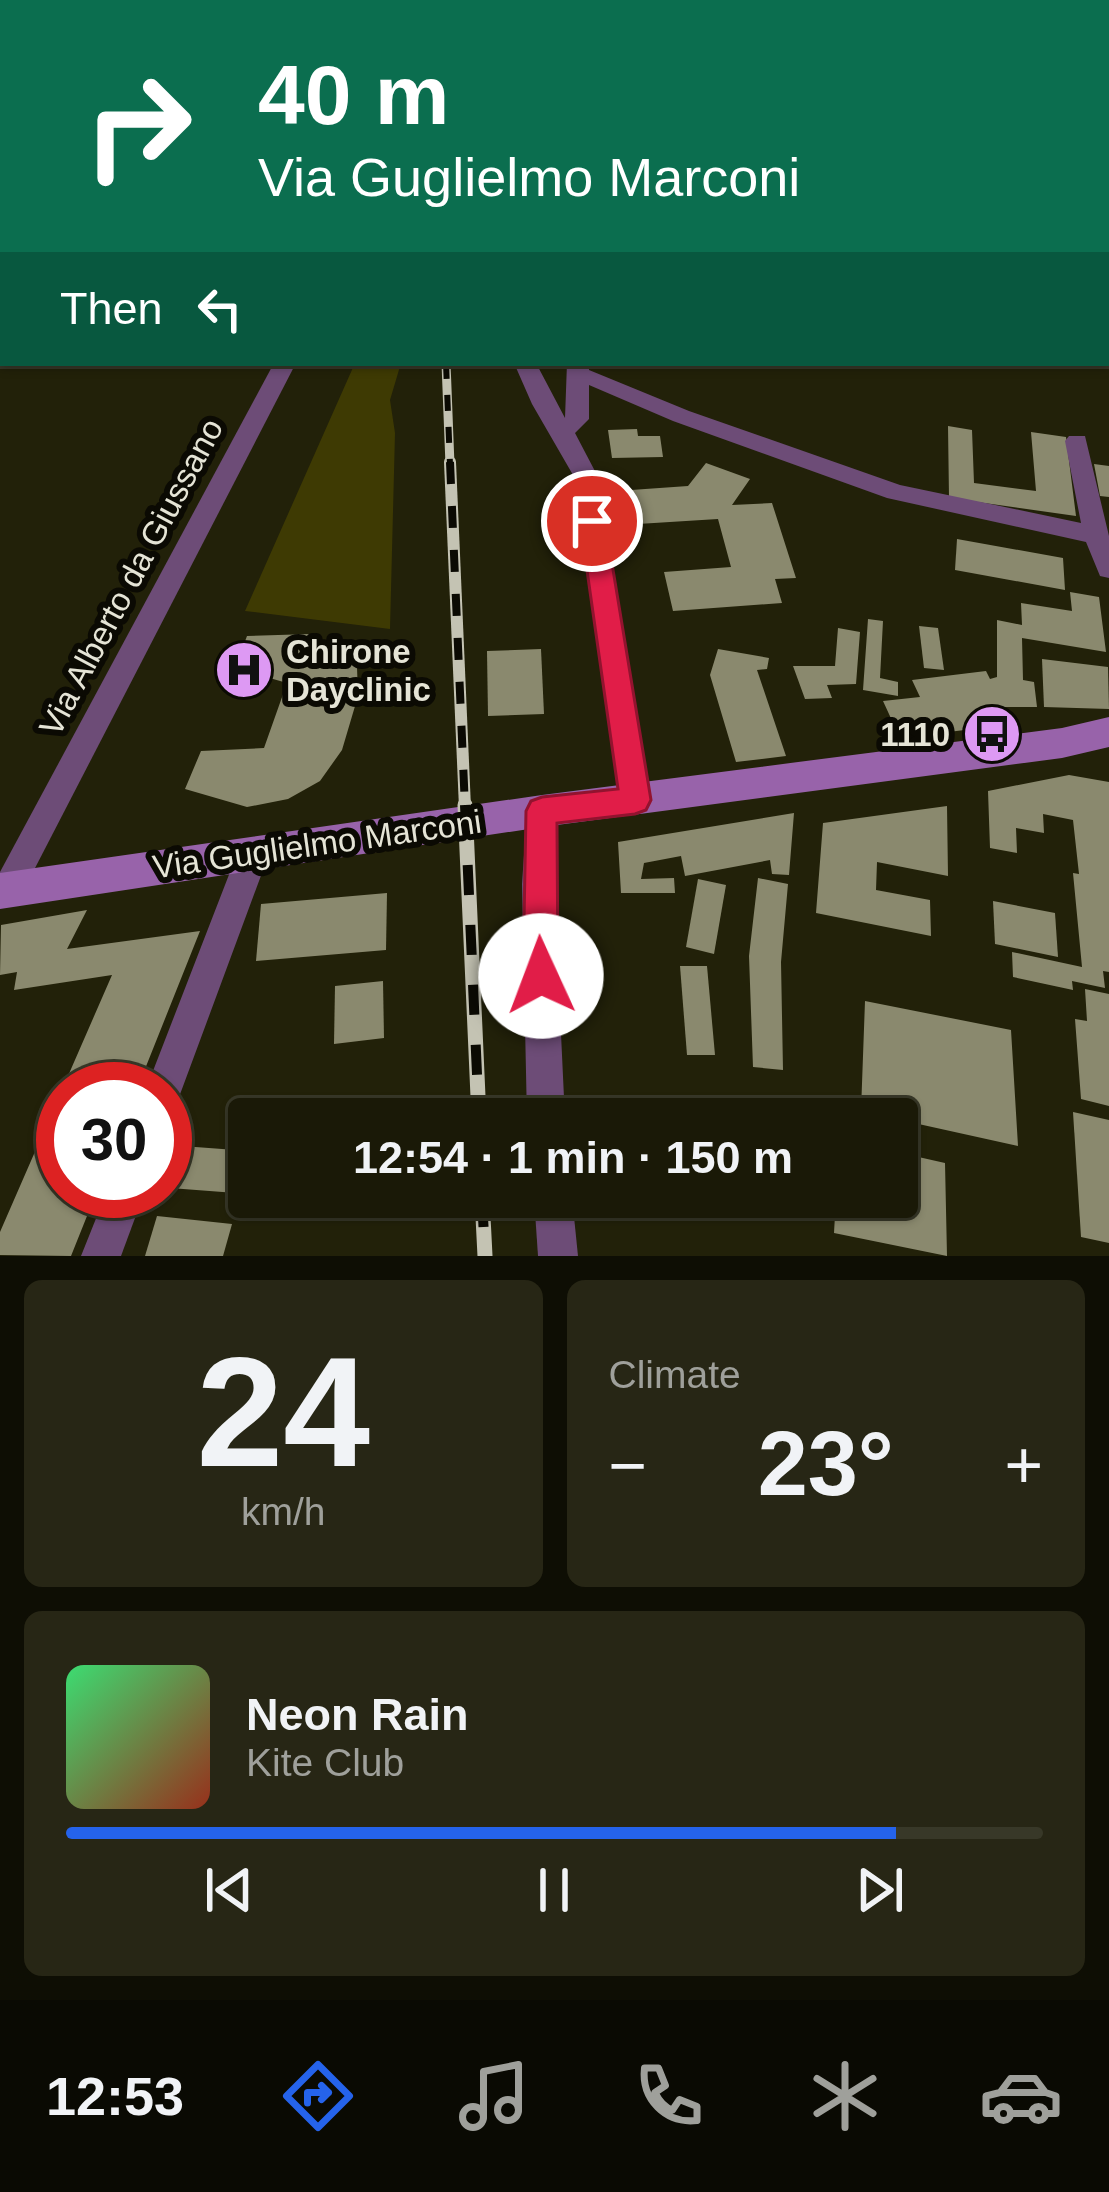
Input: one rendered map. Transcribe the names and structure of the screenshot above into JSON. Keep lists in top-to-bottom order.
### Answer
{
  "streets": {
    "main road": ["Via Guglielmo Marconi"],
    "street": ["Via Alberto da Giussano"]
  },
  "crossings": [
    ["Via Alberto da Giussano", "Via Guglielmo Marconi"]
  ],
  "places": {
    "hospital": ["Chirone Dayclinic"],
    "bus stop": ["1110"]
  },
  "page": {
    "turn": ["40 m", "Via Guglielmo Marconi"],
    "then": "Then",
    "limit": "30",
    "trip": "12:54 · 1 min · 150 m",
    "tile": [
      ["24", "km/h"],
      "Climate"
    ],
    "heat": ["−", "23°", "+"],
    "song": ["Neon Rain", "Kite Club"],
    "tabs": "12:53"
  }
}
